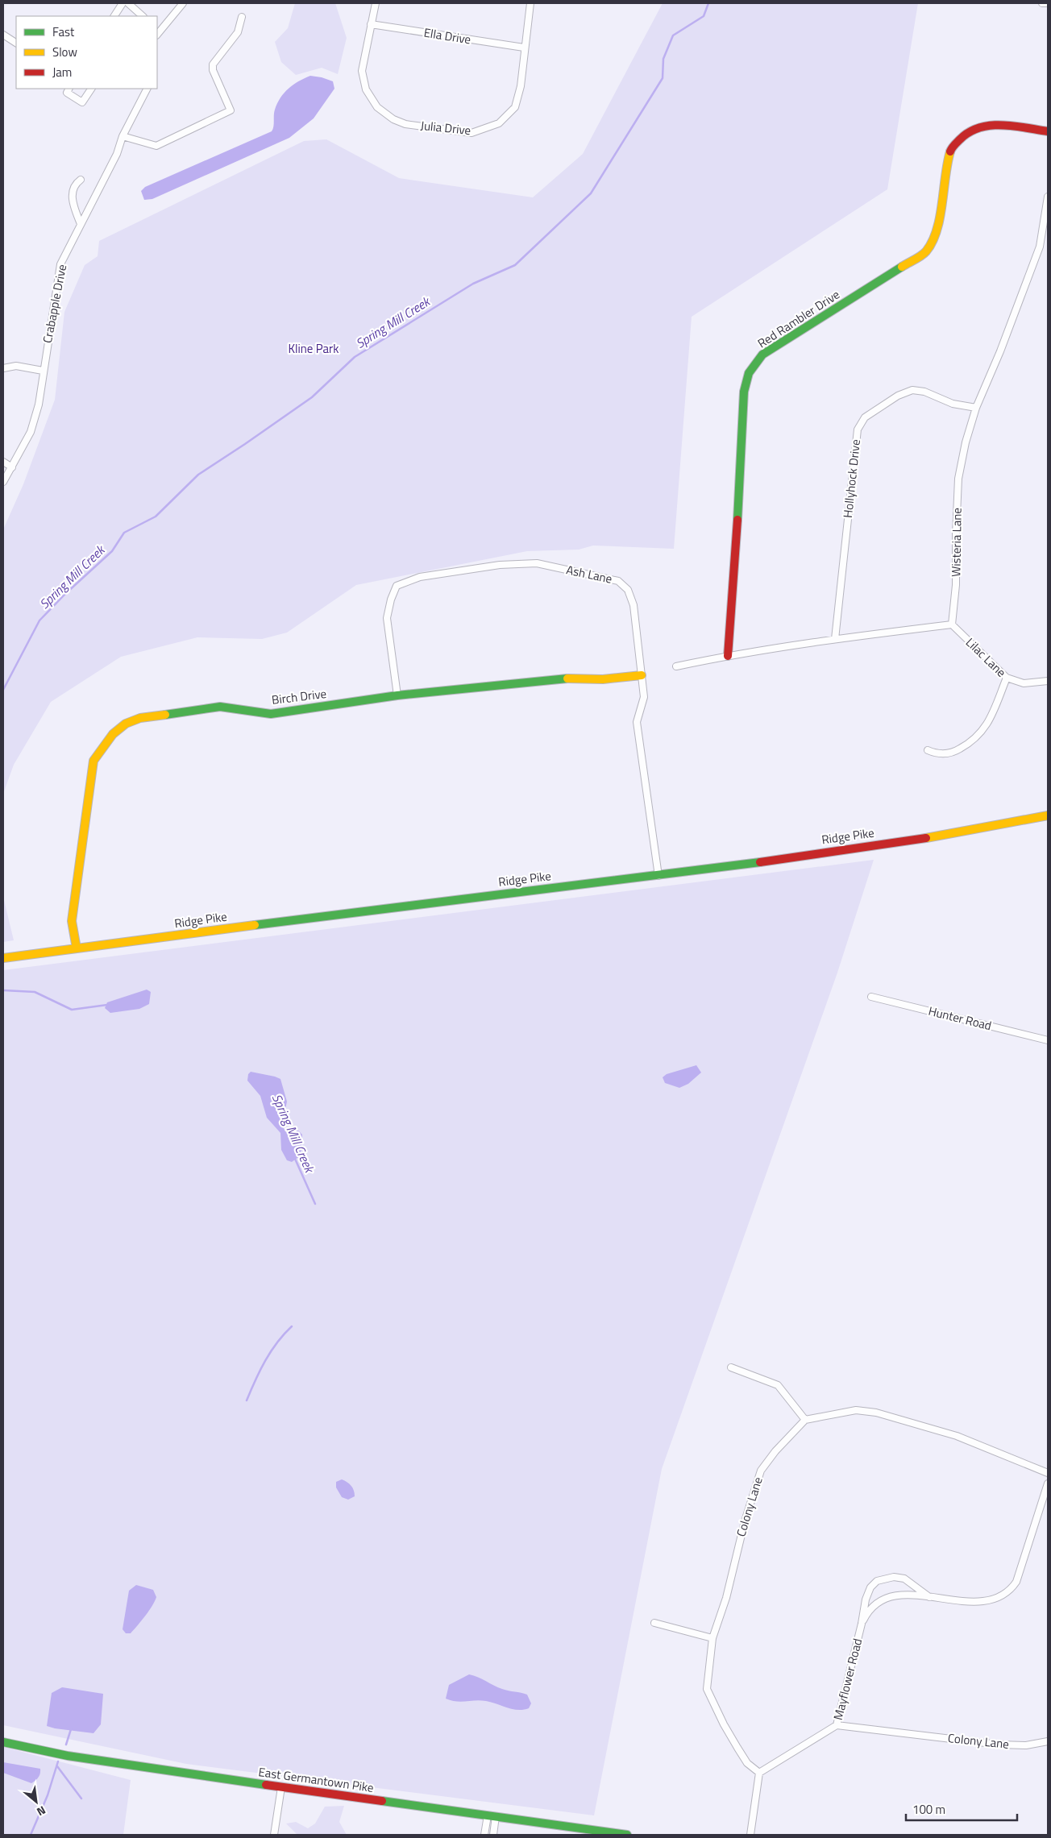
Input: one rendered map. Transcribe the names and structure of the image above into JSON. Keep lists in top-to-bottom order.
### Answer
{
  "streets": {
    "main road": [
      "Red Rambler Drive",
      "Birch Drive",
      "Ridge Pike",
      "East Germantown Pike"
    ],
    "street": [
      "Ella Drive",
      "Julia Drive",
      "Crabapple Drive",
      "Hollyhock Drive",
      "Wisteria Lane",
      "Ash Lane",
      "Lilac Lane",
      "Hunter Road",
      "Colony Lane",
      "Mayflower Road"
    ]
  },
  "crossings": [
    ["Ella Drive", "Julia Drive"],
    ["Hollyhock Drive", "Wisteria Lane"],
    ["Wisteria Lane", "Lilac Lane"],
    ["Ash Lane", "Birch Drive"],
    ["Ash Lane", "Ridge Pike"],
    ["Birch Drive", "Ridge Pike"],
    ["Colony Lane", "Mayflower Road"]
  ],
  "water": ["Spring Mill Creek"],
  "parks": ["Kline Park"],
  "legend": ["Fast", "Slow", "Jam"],
  "scale_bar": "100 m",
  "north": "bottom right"
}
